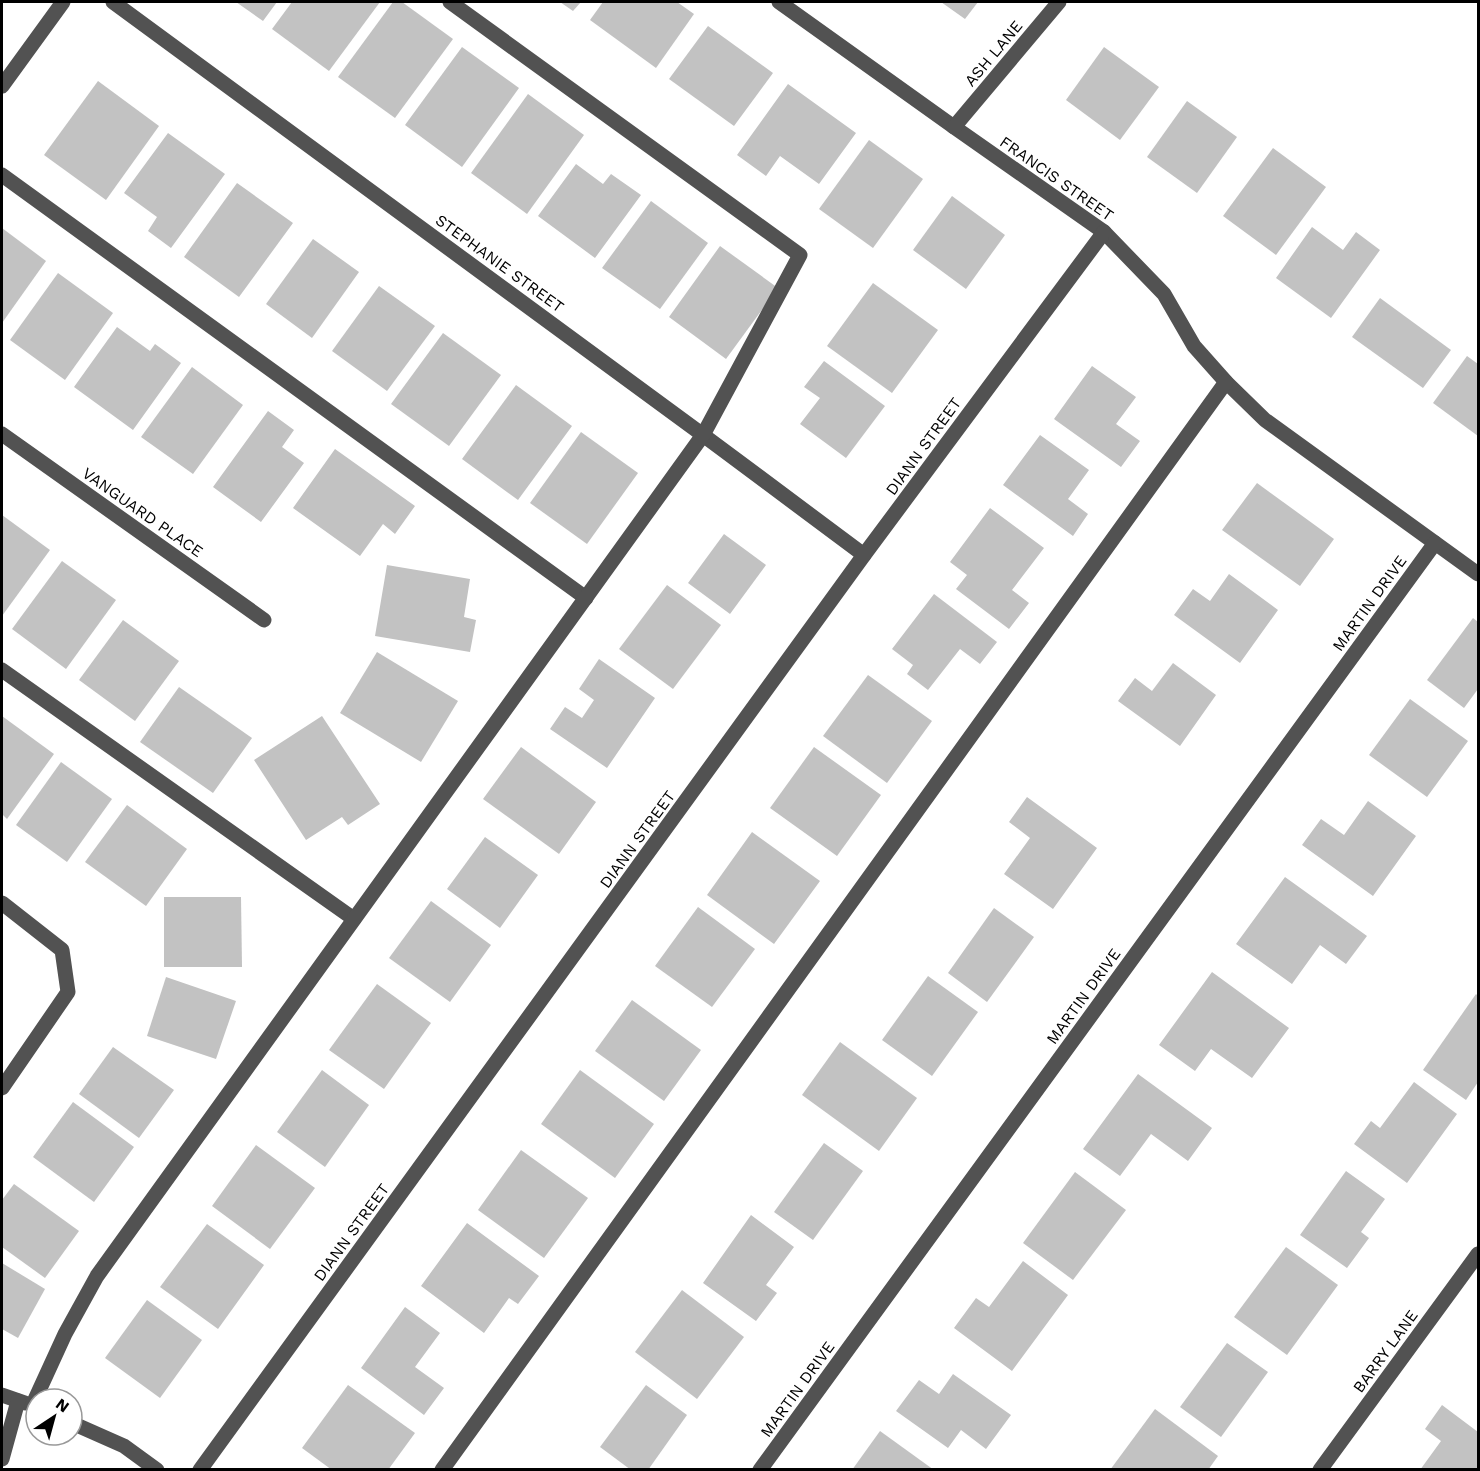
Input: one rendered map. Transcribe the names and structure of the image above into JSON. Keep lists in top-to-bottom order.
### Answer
{
  "streets": {
    "street": [
      "ASH LANE",
      "FRANCIS STREET",
      "STEPHANIE STREET",
      "DIANN STREET",
      "VANGUARD PLACE",
      "MARTIN DRIVE",
      "BARRY LANE"
    ]
  },
  "crossings": [
    ["ASH LANE", "FRANCIS STREET"],
    ["FRANCIS STREET", "DIANN STREET"],
    ["FRANCIS STREET", "MARTIN DRIVE"],
    ["STEPHANIE STREET", "DIANN STREET"]
  ],
  "north": "top right"
}
